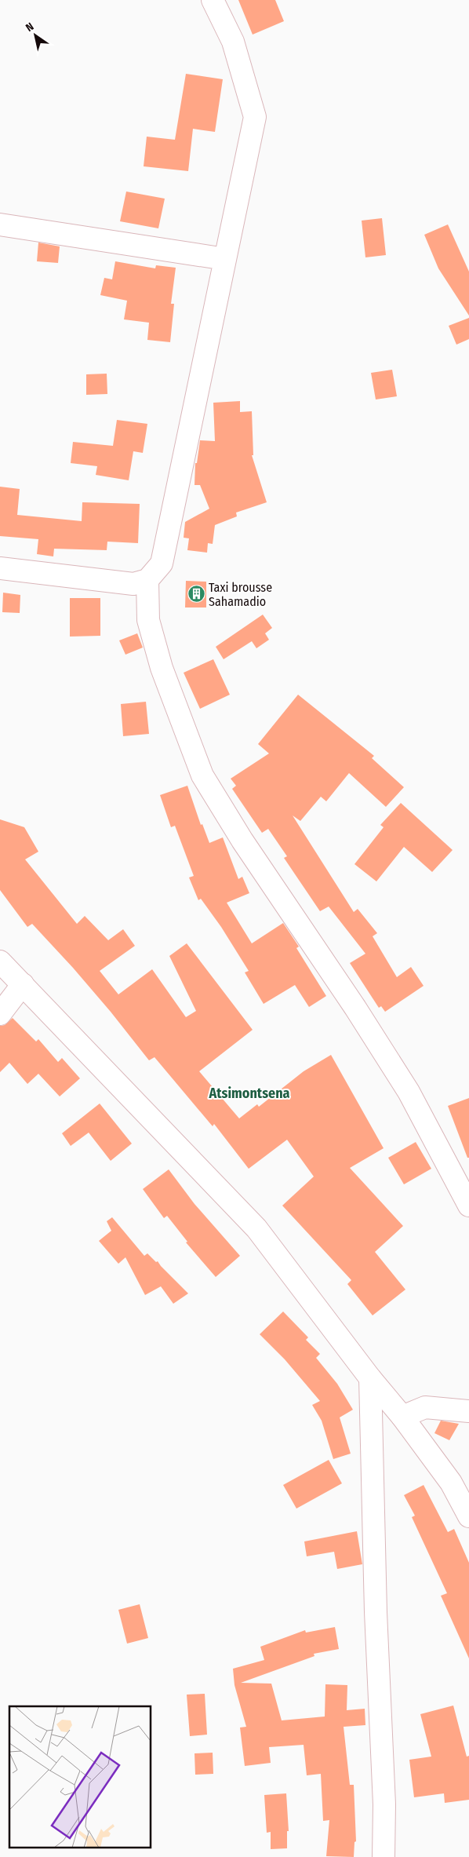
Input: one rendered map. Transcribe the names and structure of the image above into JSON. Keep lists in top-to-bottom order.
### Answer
{
  "districts": ["Atsimontsena"],
  "places": {
    "building": ["Taxi brousse Sahamadio"]
  },
  "north": "top left"
}
